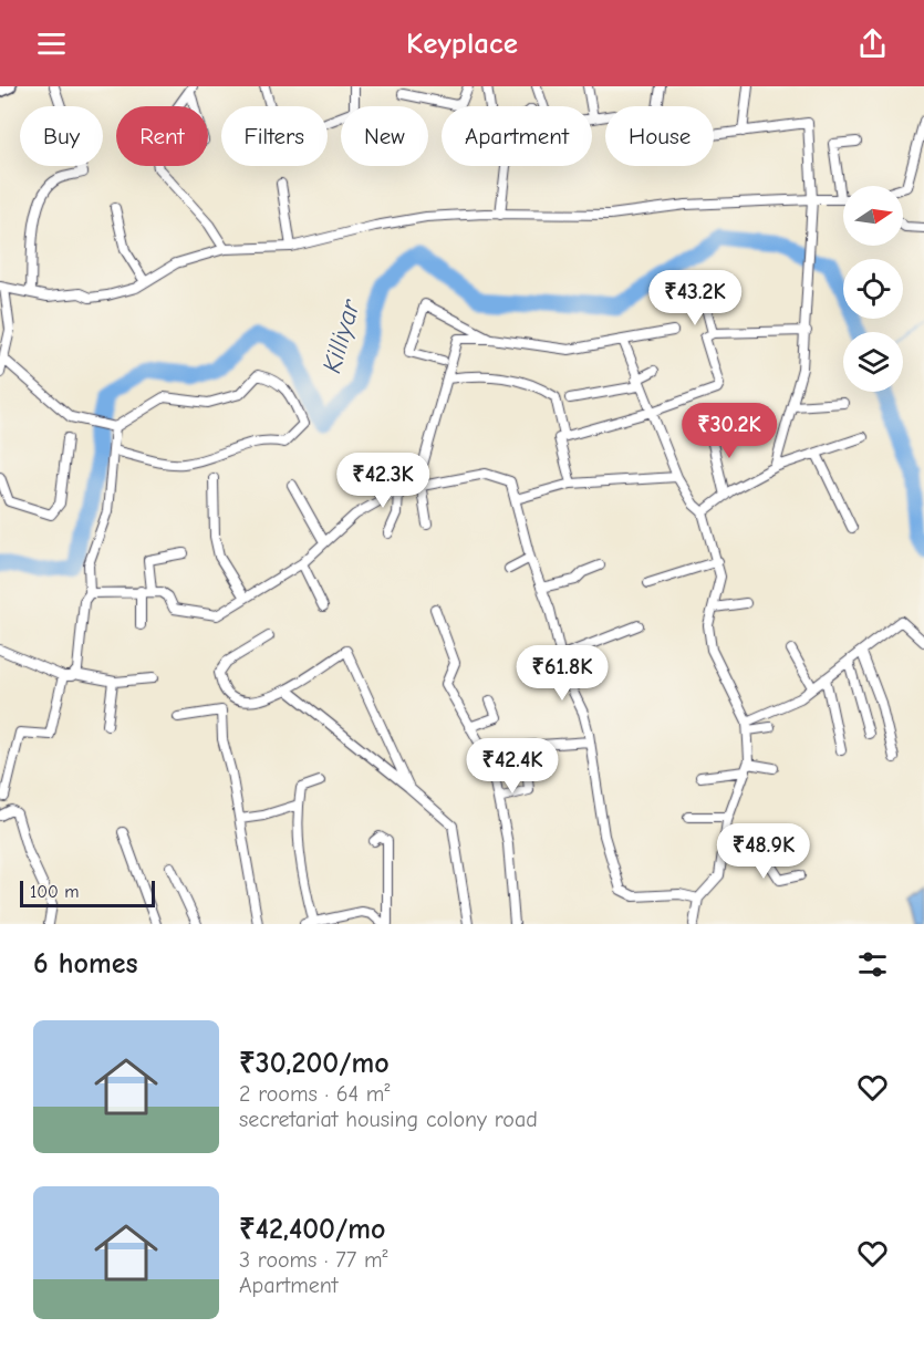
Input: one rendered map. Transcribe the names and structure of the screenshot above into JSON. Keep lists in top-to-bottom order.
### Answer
{
  "water": ["Killiyar"],
  "scale_bar": "100 m",
  "north": "right",
  "page": {
    "header": "Keyplace",
    "chip": [
      "Buy",
      "Rent",
      "Filters",
      "New",
      "Apartment",
      "House"
    ],
    "price": [
      "₹43.2K",
      "₹30.2K",
      "₹42.3K",
      "₹61.8K",
      "₹42.4K",
      "₹48.9K"
    ],
    "scale": "100 m",
    "heading": "6 homes",
    "list": [
      {
        "name": "₹30,200/mo",
        "note": "2 rooms · 64 m² · secretariat housing colony road"
      },
      {
        "name": "₹42,400/mo",
        "note": "3 rooms · 77 m² · Apartment"
      }
    ]
  }
}
